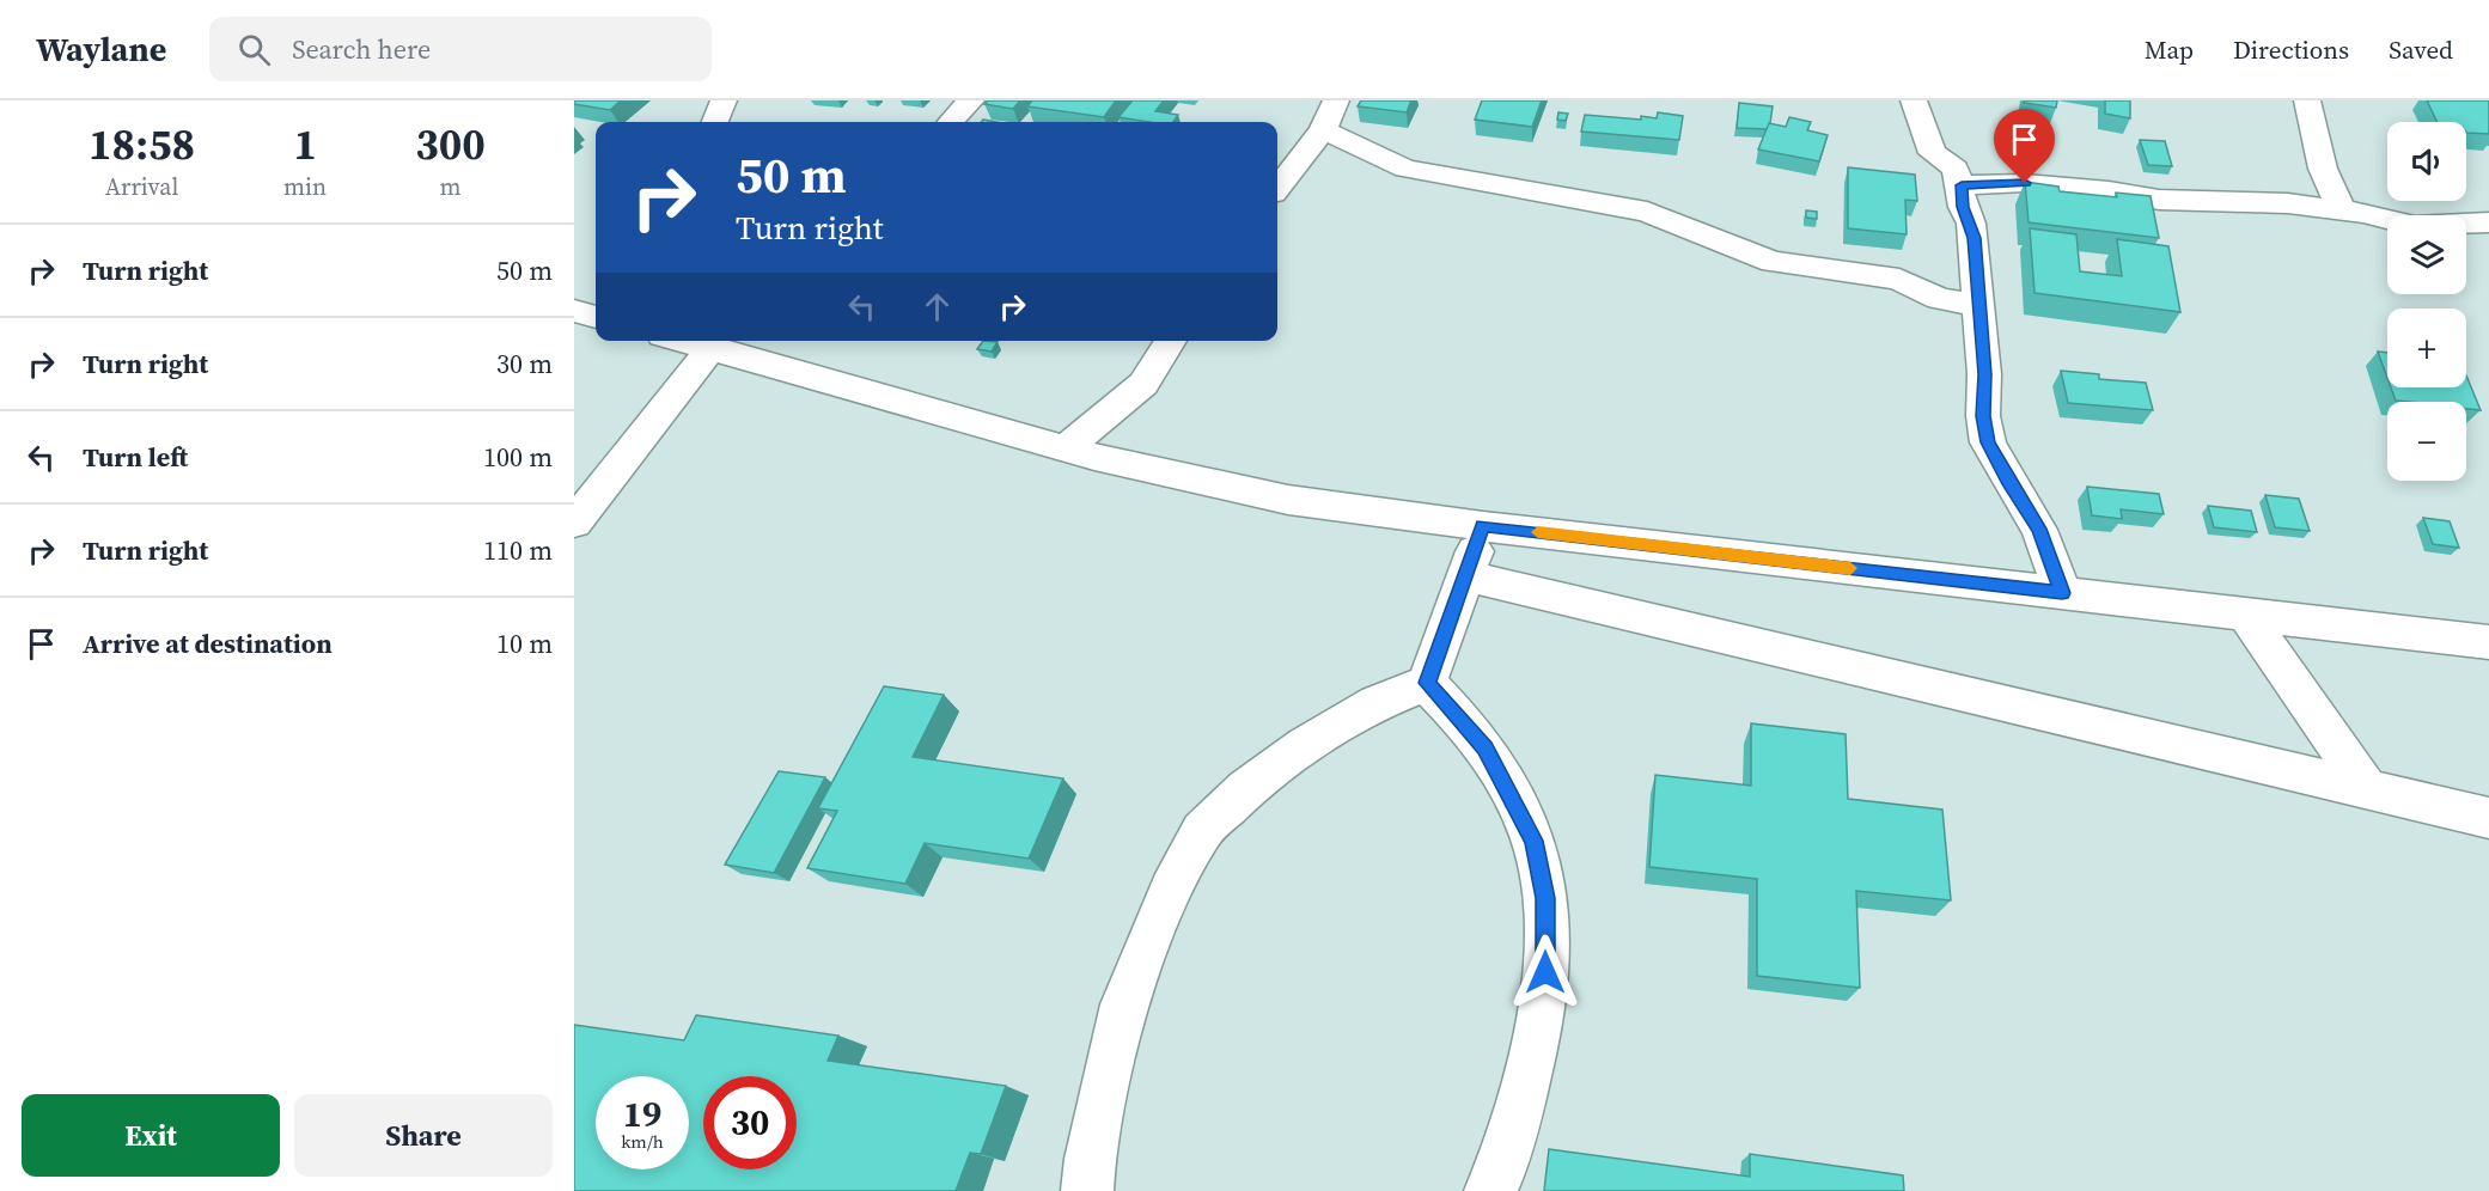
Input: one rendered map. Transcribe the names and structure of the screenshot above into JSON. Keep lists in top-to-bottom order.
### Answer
{
  "page": {
    "header": "Waylane",
    "search": "Search here",
    "nav": ["Map", "Directions", "Saved"],
    "eta": [
      "18:58",
      "Arrival",
      "1",
      "min",
      "300",
      "m"
    ],
    "map_buttons": ["+", "−"],
    "turn": ["50 m", "Turn right"],
    "list": [
      {
        "name": "Turn right",
        "value": "50 m"
      },
      {
        "name": "Turn right",
        "value": "30 m"
      },
      {
        "name": "Turn left",
        "value": "100 m"
      },
      {
        "name": "Turn right",
        "value": "110 m"
      },
      {
        "name": "Arrive at destination",
        "value": "10 m"
      }
    ],
    "speed": "19 km/h",
    "limit": "30",
    "buttons": ["Exit", "Share"]
  }
}
